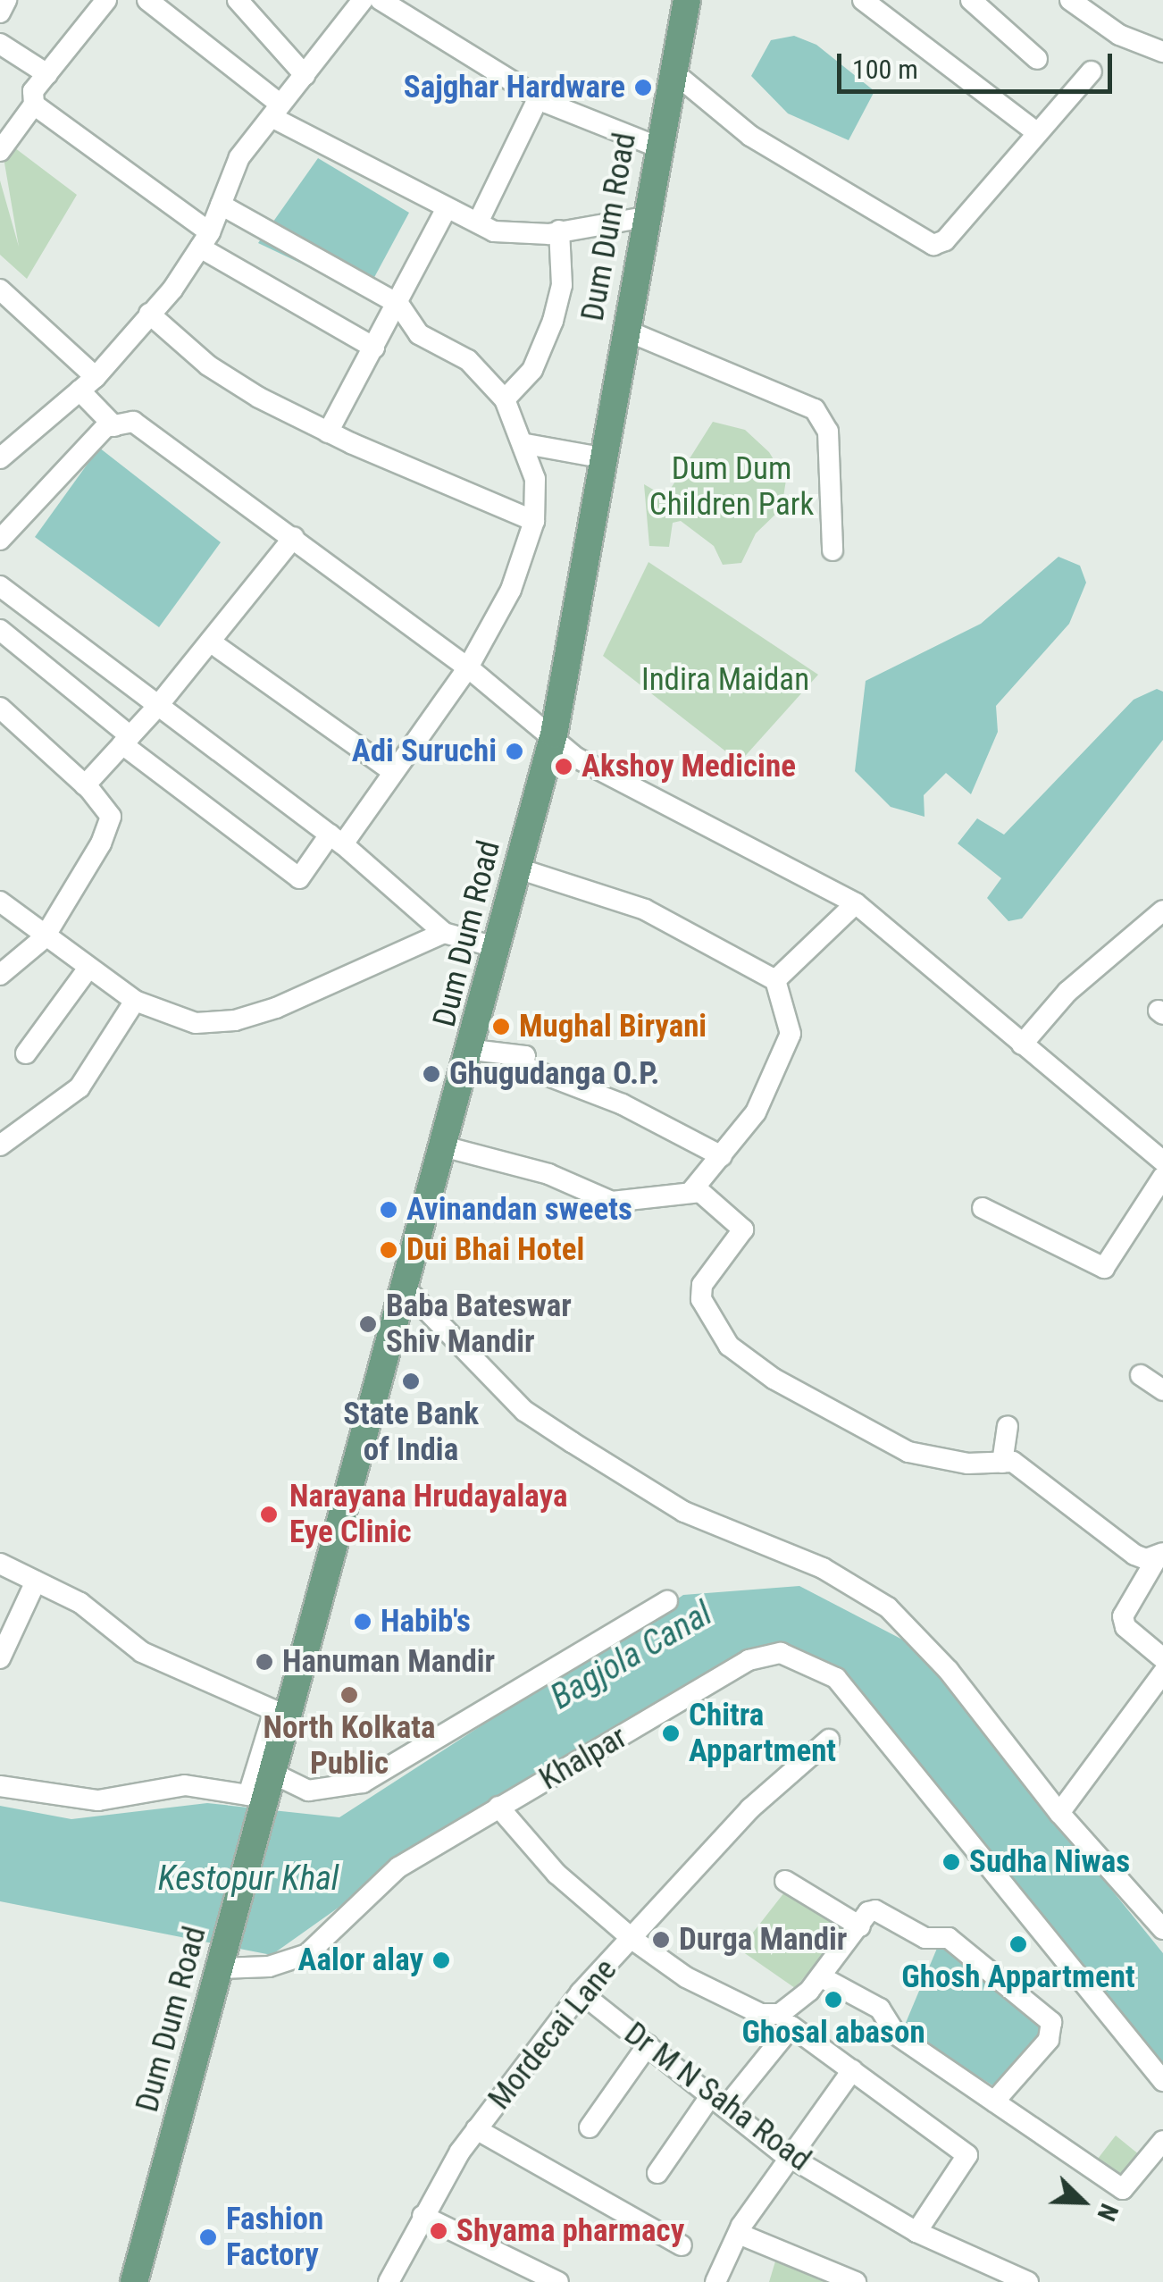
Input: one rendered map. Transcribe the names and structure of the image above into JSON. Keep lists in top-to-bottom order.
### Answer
{
  "streets": {
    "main road": ["Dum Dum Road"],
    "street": ["Khalpar", "Mordecai Lane", "Dr M N Saha Road"]
  },
  "crossings": [
    ["Dum Dum Road", "Khalpar"],
    ["Mordecai Lane", "Dr M N Saha Road"]
  ],
  "water": ["Bagjola Canal", "Kestopur Khal"],
  "parks": ["Dum Dum Children Park", "Indira Maidan"],
  "places": [
    "Sajghar Hardware",
    "Adi Suruchi",
    "Akshoy Medicine",
    "Mughal Biryani",
    "Ghugudanga O.P.",
    "Avinandan sweets",
    "Dui Bhai Hotel",
    "Baba Bateswar Shiv Mandir",
    "State Bank of India",
    "Narayana Hrudayalaya Eye Clinic",
    "Habib's",
    "Hanuman Mandir",
    "North Kolkata Public",
    "Chitra Appartment",
    "Sudha Niwas",
    "Durga Mandir",
    "Ghosh Appartment",
    "Aalor alay",
    "Ghosal abason",
    "Shyama pharmacy",
    "Fashion Factory"
  ],
  "scale_bar": "100 m",
  "north": "bottom right"
}
